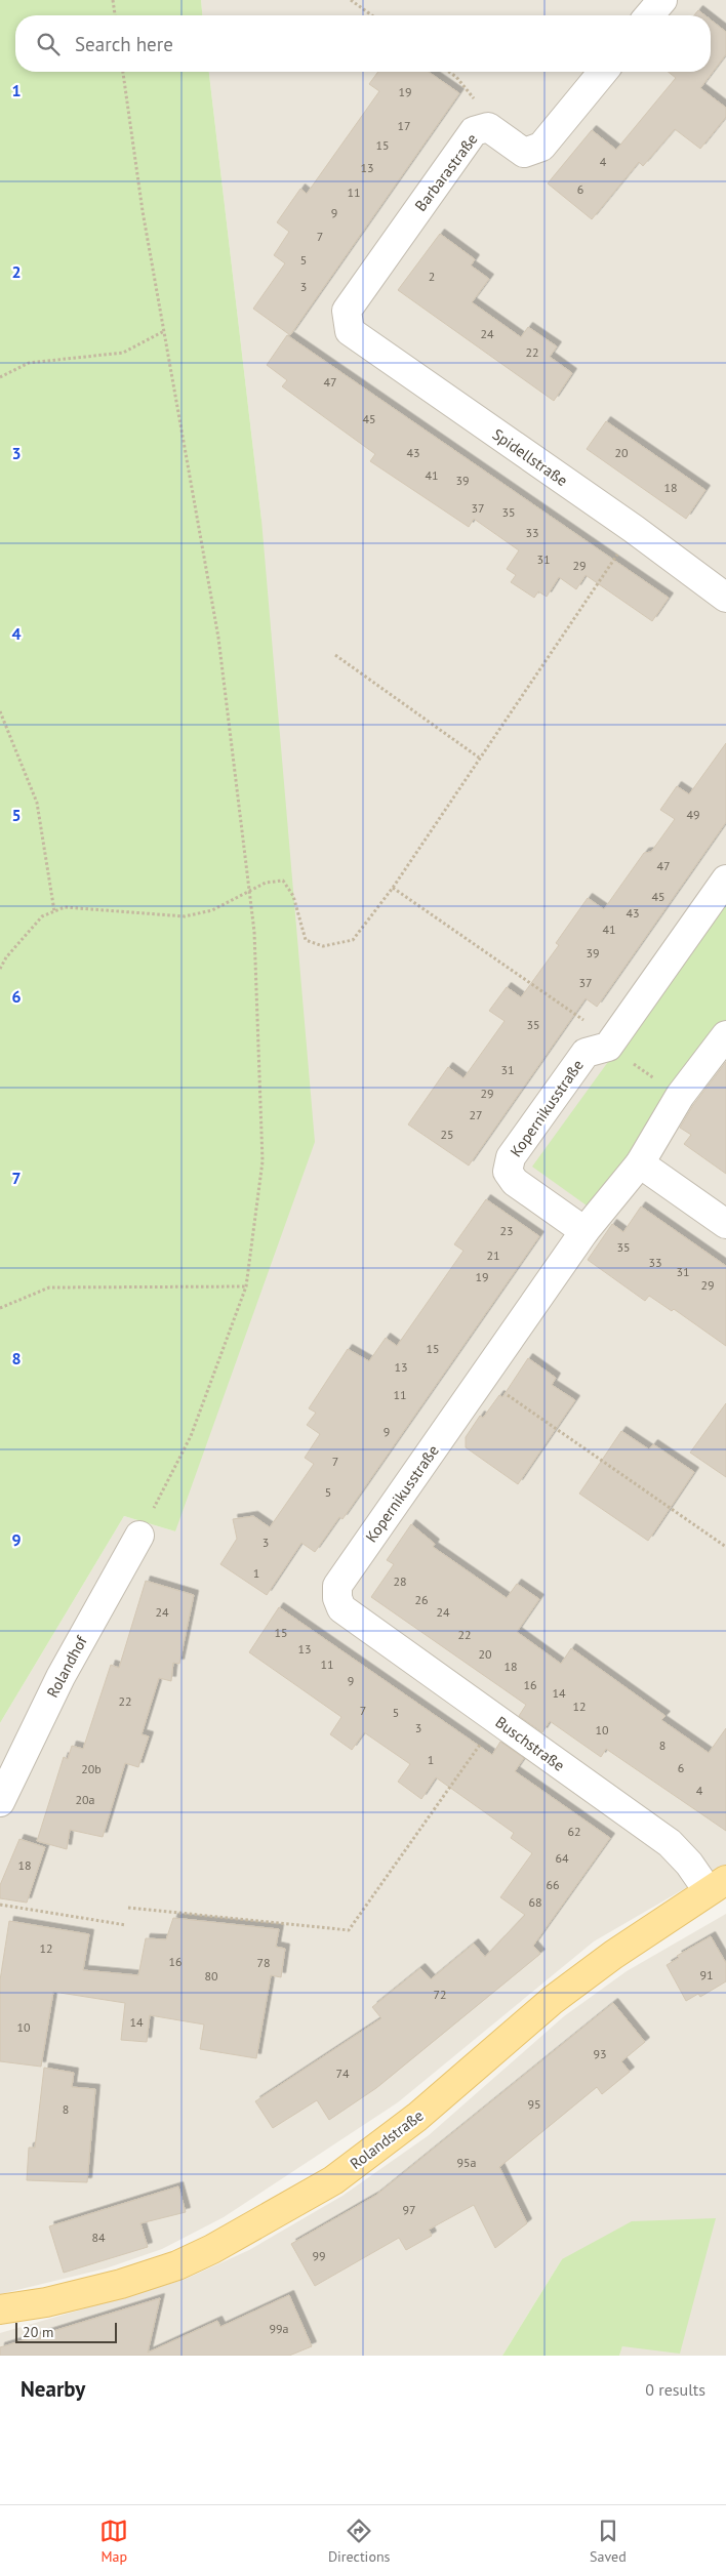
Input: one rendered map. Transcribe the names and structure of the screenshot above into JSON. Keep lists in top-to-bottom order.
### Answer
{
  "streets": {
    "main road": ["Rolandstraße"],
    "street": [
      "Barbarastraße",
      "Spidellstraße",
      "Kopernikusstraße",
      "Rolandhof",
      "Buschstraße"
    ]
  },
  "crossings": [
    ["Barbarastraße", "Spidellstraße"],
    ["Kopernikusstraße", "Buschstraße"],
    ["Buschstraße", "Rolandstraße"]
  ],
  "house_numbers": [
    "19",
    "17",
    "15",
    "4",
    "13",
    "6",
    "11",
    "9",
    "7",
    "5",
    "2",
    "3",
    "24",
    "22",
    "47",
    "45",
    "43",
    "20",
    "41",
    "39",
    "18",
    "37",
    "35",
    "33",
    "31",
    "29",
    "49",
    "47",
    "45",
    "43",
    "41",
    "39",
    "37",
    "35",
    "31",
    "29",
    "27",
    "25",
    "23",
    "35",
    "21",
    "33",
    "31",
    "19",
    "29",
    "15",
    "13",
    "11",
    "9",
    "7",
    "5",
    "3",
    "1",
    "28",
    "26",
    "24",
    "24",
    "15",
    "22",
    "13",
    "20",
    "11",
    "18",
    "9",
    "16",
    "14",
    "22",
    "12",
    "7",
    "5",
    "3",
    "10",
    "8",
    "1",
    "6",
    "20b",
    "4",
    "20a",
    "62",
    "64",
    "18",
    "66",
    "68",
    "12",
    "16",
    "78",
    "91",
    "80",
    "72",
    "14",
    "10",
    "93",
    "74",
    "95",
    "8",
    "95a",
    "97",
    "84",
    "99",
    "99a"
  ],
  "scale_bar": "20 m",
  "page": {
    "search": "Search here",
    "scale": "20 m",
    "heading": ["Nearby", "0 results"],
    "nav": ["Map", "Directions", "Saved"]
  },
  "grid": {
    "rows": [
      "1",
      "2",
      "3",
      "4",
      "5",
      "6",
      "7",
      "8",
      "9"
    ]
  }
}
